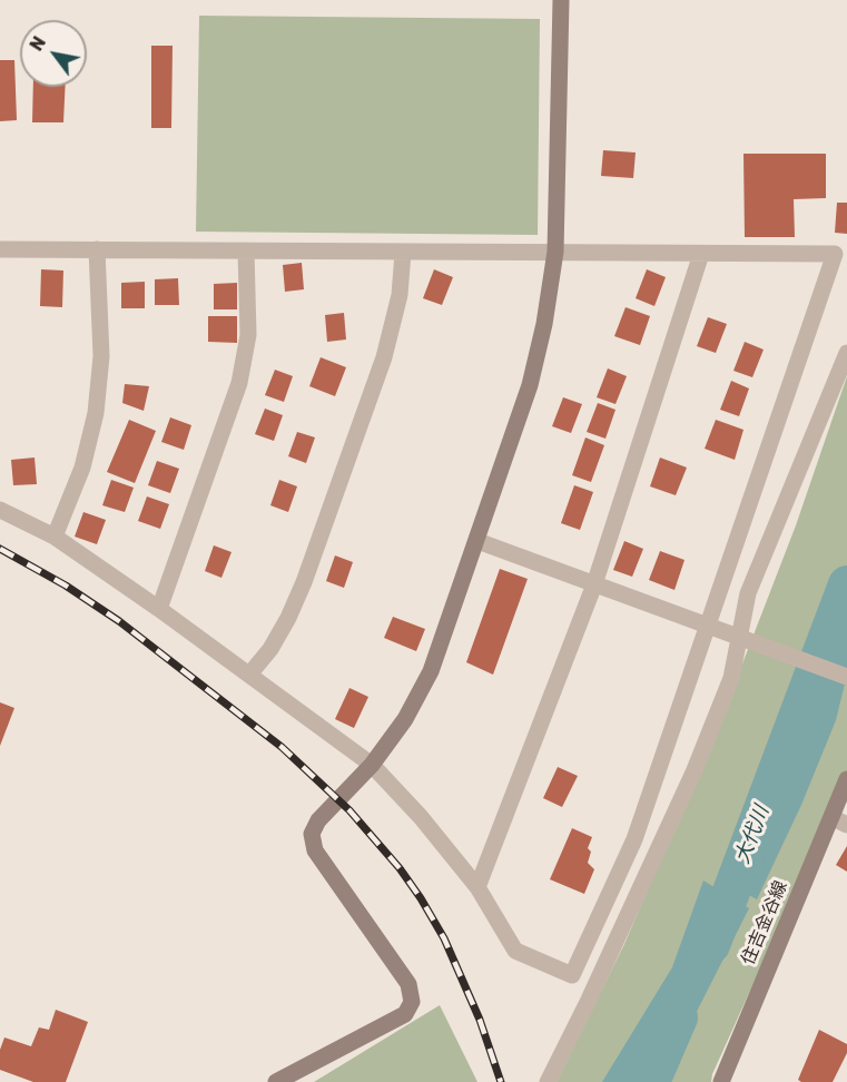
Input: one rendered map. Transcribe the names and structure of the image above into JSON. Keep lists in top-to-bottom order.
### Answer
{
  "streets": {
    "street": ["住吉金谷線"]
  },
  "water": ["大代川"],
  "north": "top left"
}
